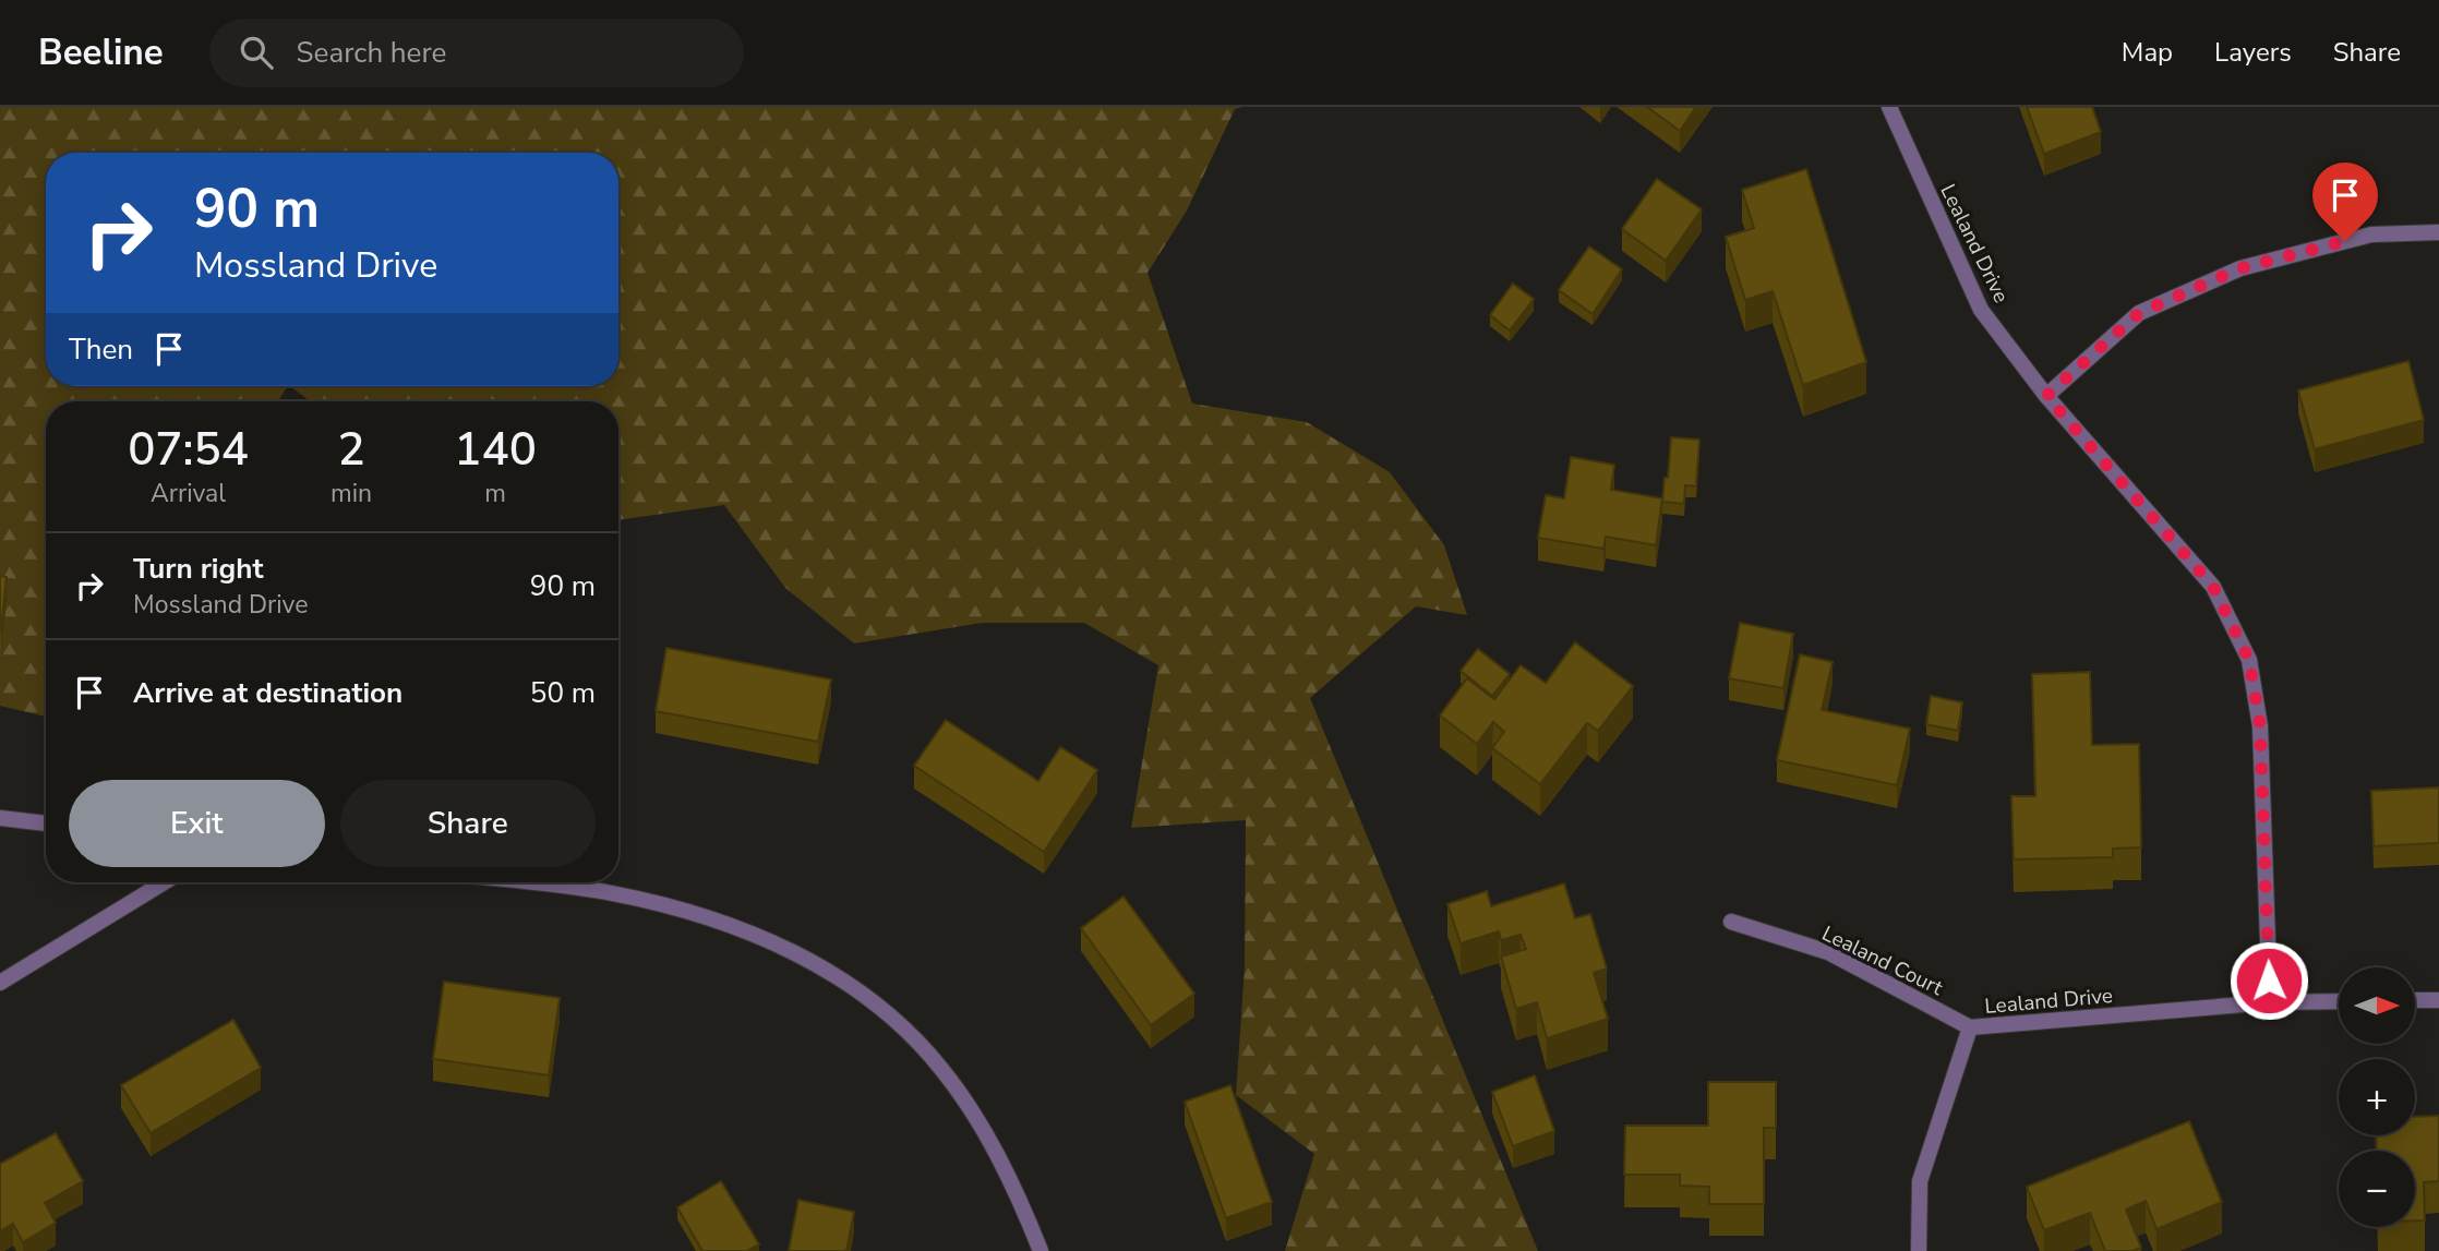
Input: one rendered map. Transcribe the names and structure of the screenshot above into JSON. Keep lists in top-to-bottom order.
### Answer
{
  "streets": {
    "street": ["Lealand Drive", "Lealand Court"]
  },
  "crossings": [
    ["Lealand Drive", "Lealand Court"]
  ],
  "north": "right",
  "page": {
    "header": "Beeline",
    "search": "Search here",
    "nav": ["Map", "Layers", "Share"],
    "turn": ["90 m", "Mossland Drive"],
    "then": "Then",
    "eta": [
      "07:54",
      "Arrival",
      "2",
      "min",
      "140",
      "m"
    ],
    "list": [
      {
        "name": "Turn right",
        "note": "Mossland Drive",
        "value": "90 m"
      },
      {
        "name": "Arrive at destination",
        "value": "50 m"
      }
    ],
    "buttons": ["Exit", "Share"],
    "map_buttons": ["+", "−"]
  }
}
